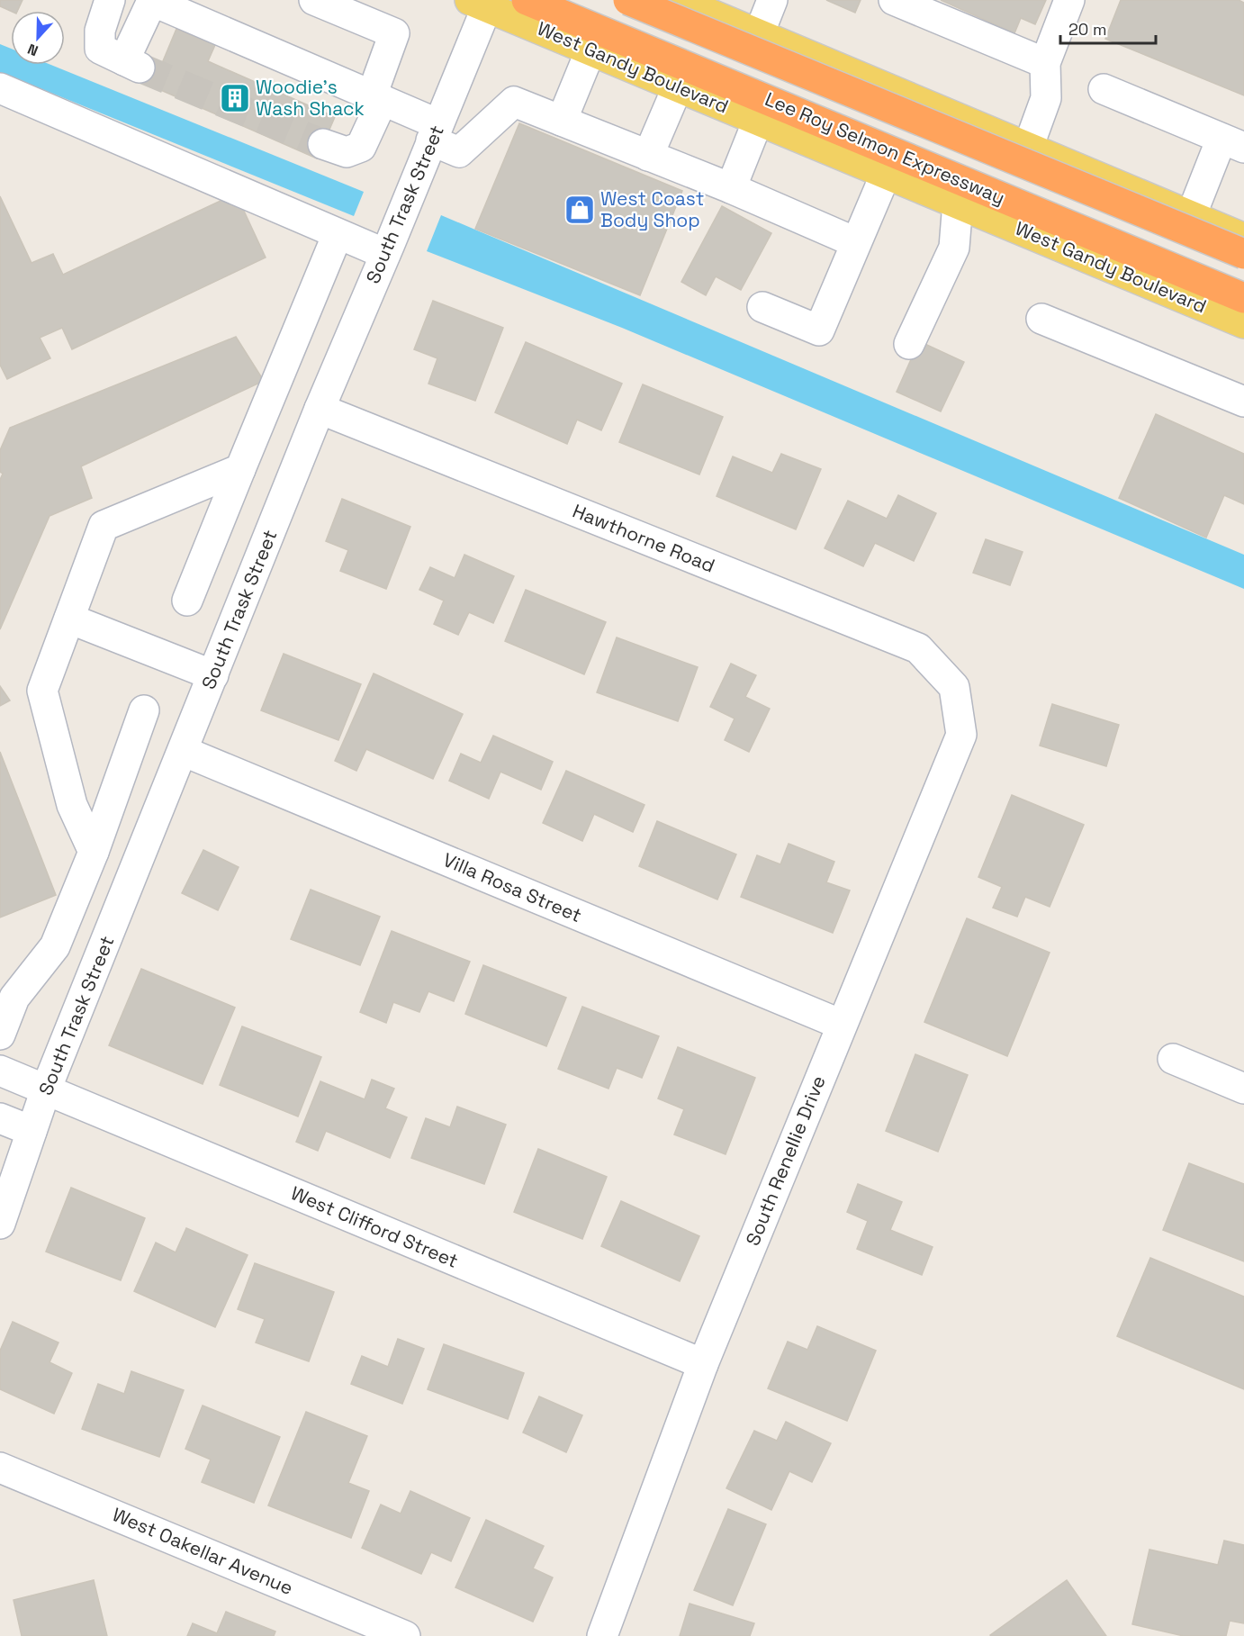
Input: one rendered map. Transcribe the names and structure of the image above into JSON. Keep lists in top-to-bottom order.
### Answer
{
  "streets": {
    "highway": ["Lee Roy Selmon Expressway"],
    "main road": ["West Gandy Boulevard"],
    "street": [
      "South Trask Street",
      "Hawthorne Road",
      "Villa Rosa Street",
      "South Renellie Drive",
      "West Clifford Street",
      "West Oakellar Avenue"
    ]
  },
  "crossings": [
    ["West Gandy Boulevard", "South Trask Street"],
    ["South Trask Street", "Hawthorne Road"],
    ["South Trask Street", "Villa Rosa Street"],
    ["South Trask Street", "West Clifford Street"],
    ["Hawthorne Road", "South Renellie Drive"],
    ["Villa Rosa Street", "South Renellie Drive"],
    ["South Renellie Drive", "West Clifford Street"]
  ],
  "places": {
    "building": ["Woodie's Wash Shack"],
    "shop": ["West Coast Body Shop"]
  },
  "scale_bar": "20 m",
  "north": "bottom"
}
